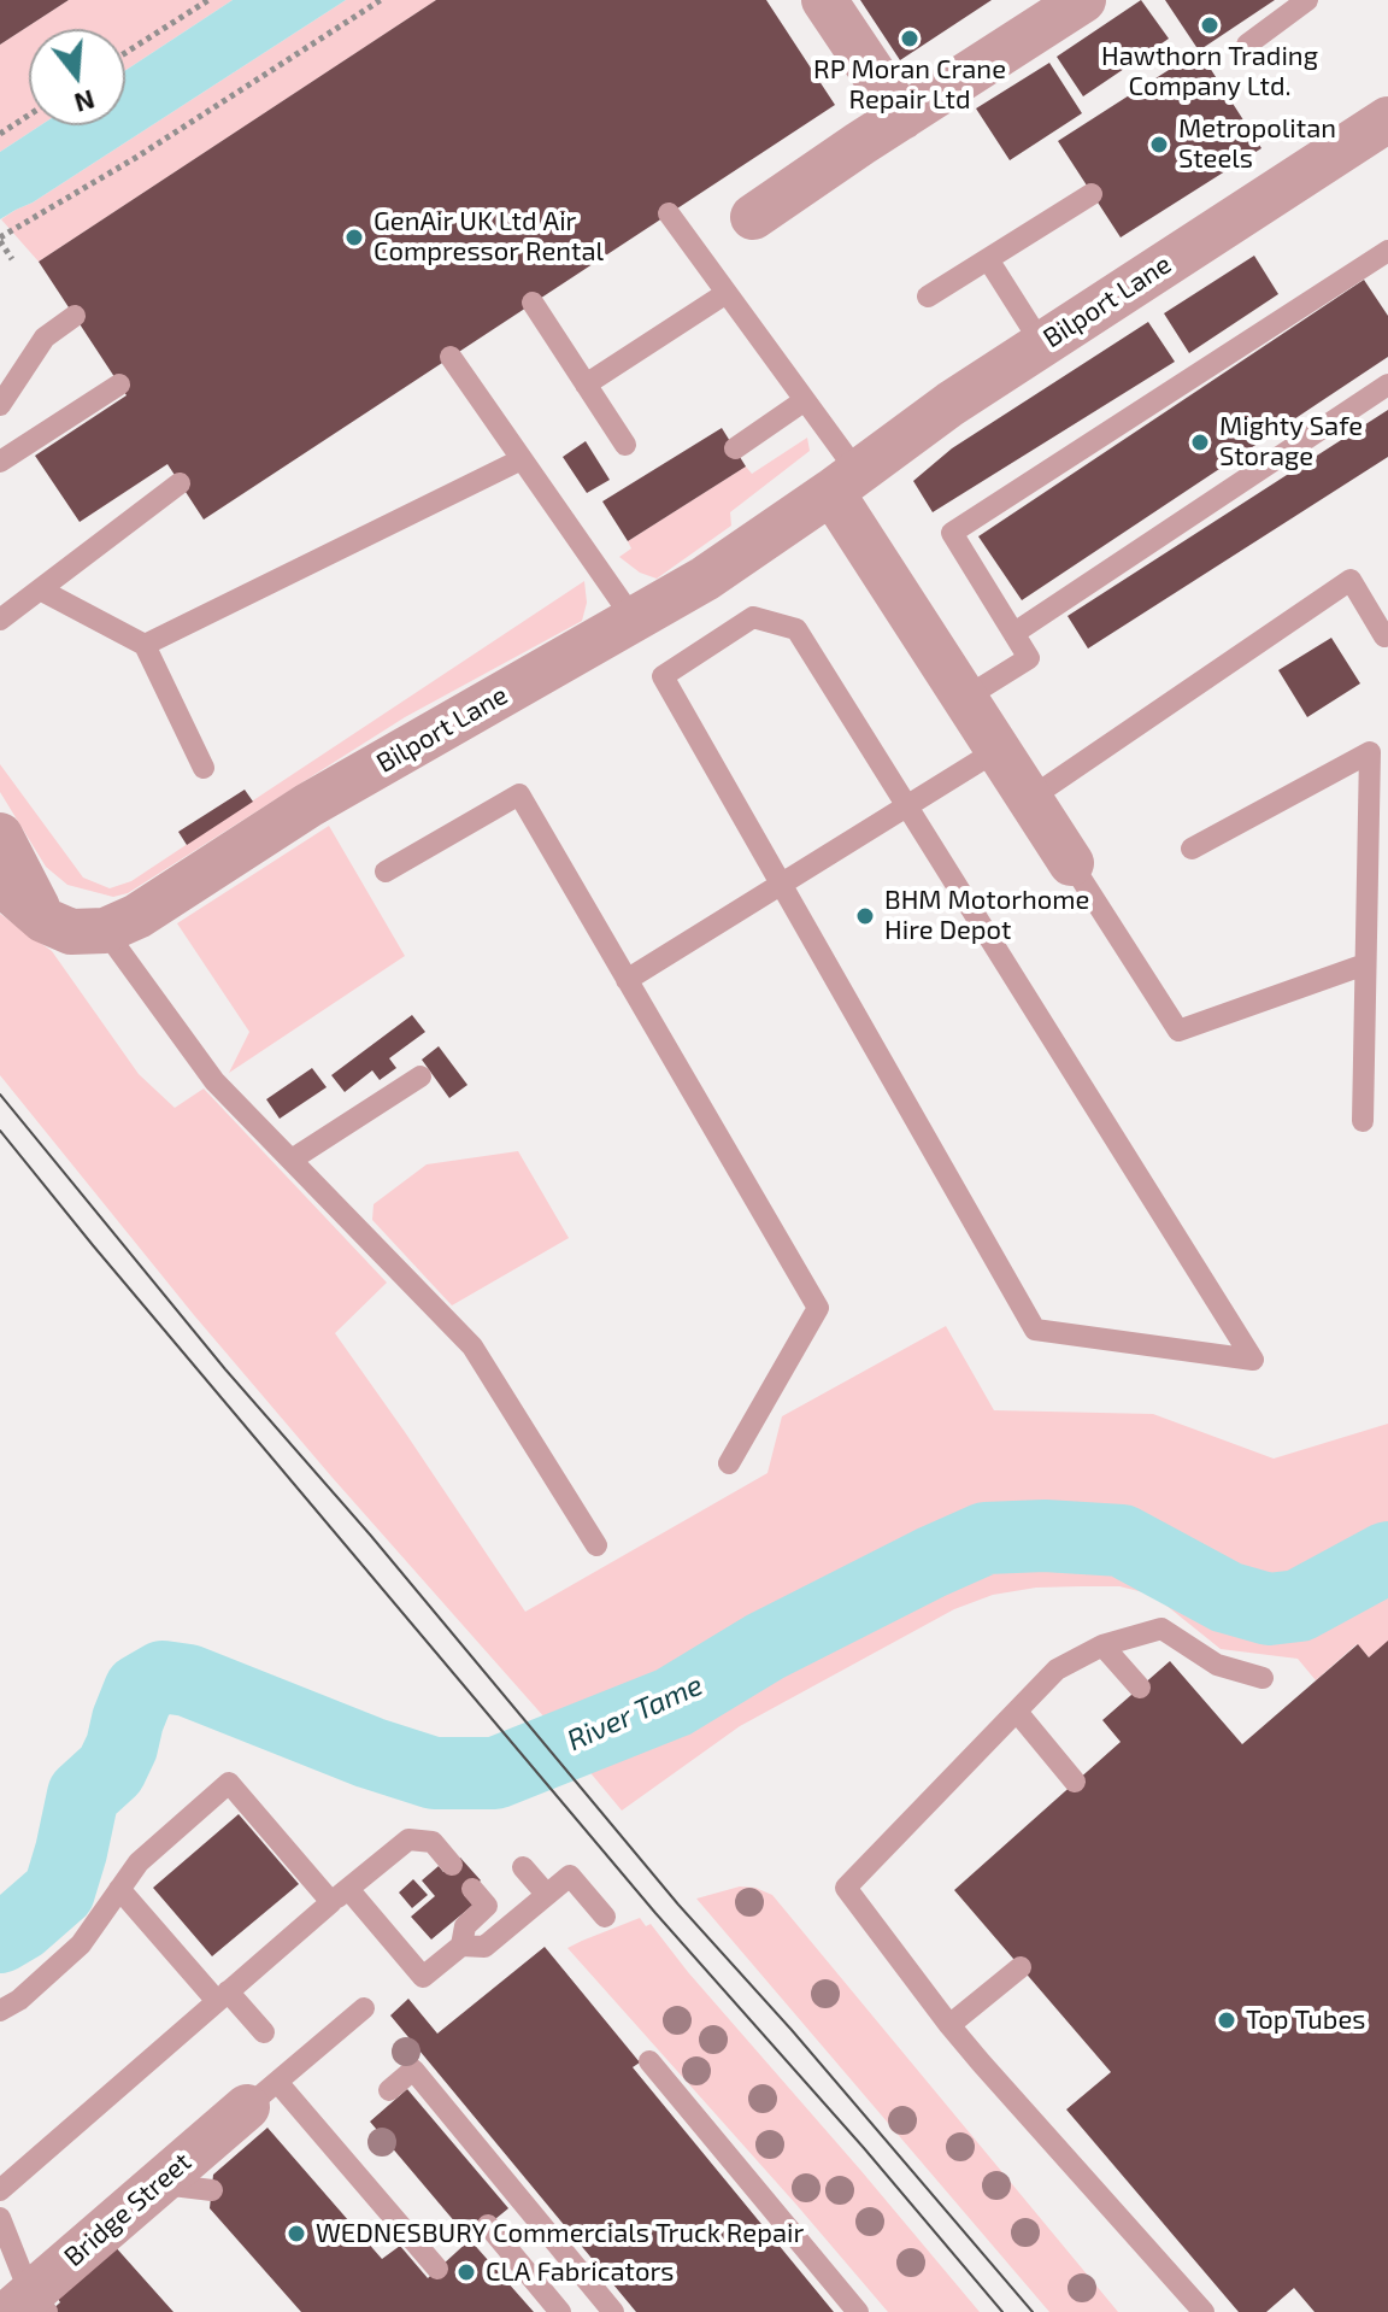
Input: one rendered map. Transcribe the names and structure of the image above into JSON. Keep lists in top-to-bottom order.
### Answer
{
  "streets": {
    "street": ["Bilport Lane", "Bridge Street"]
  },
  "water": ["River Tame"],
  "places": [
    "Hawthorn Trading Company Ltd.",
    "RP Moran Crane Repair Ltd",
    "Metropolitan Steels",
    "GenAir UK Ltd Air Compressor Rental",
    "Mighty Safe Storage",
    "BHM Motorhome Hire Depot",
    "Top Tubes",
    "WEDNESBURY Commercials Truck Repair",
    "CLA Fabricators"
  ],
  "north": "bottom"
}
